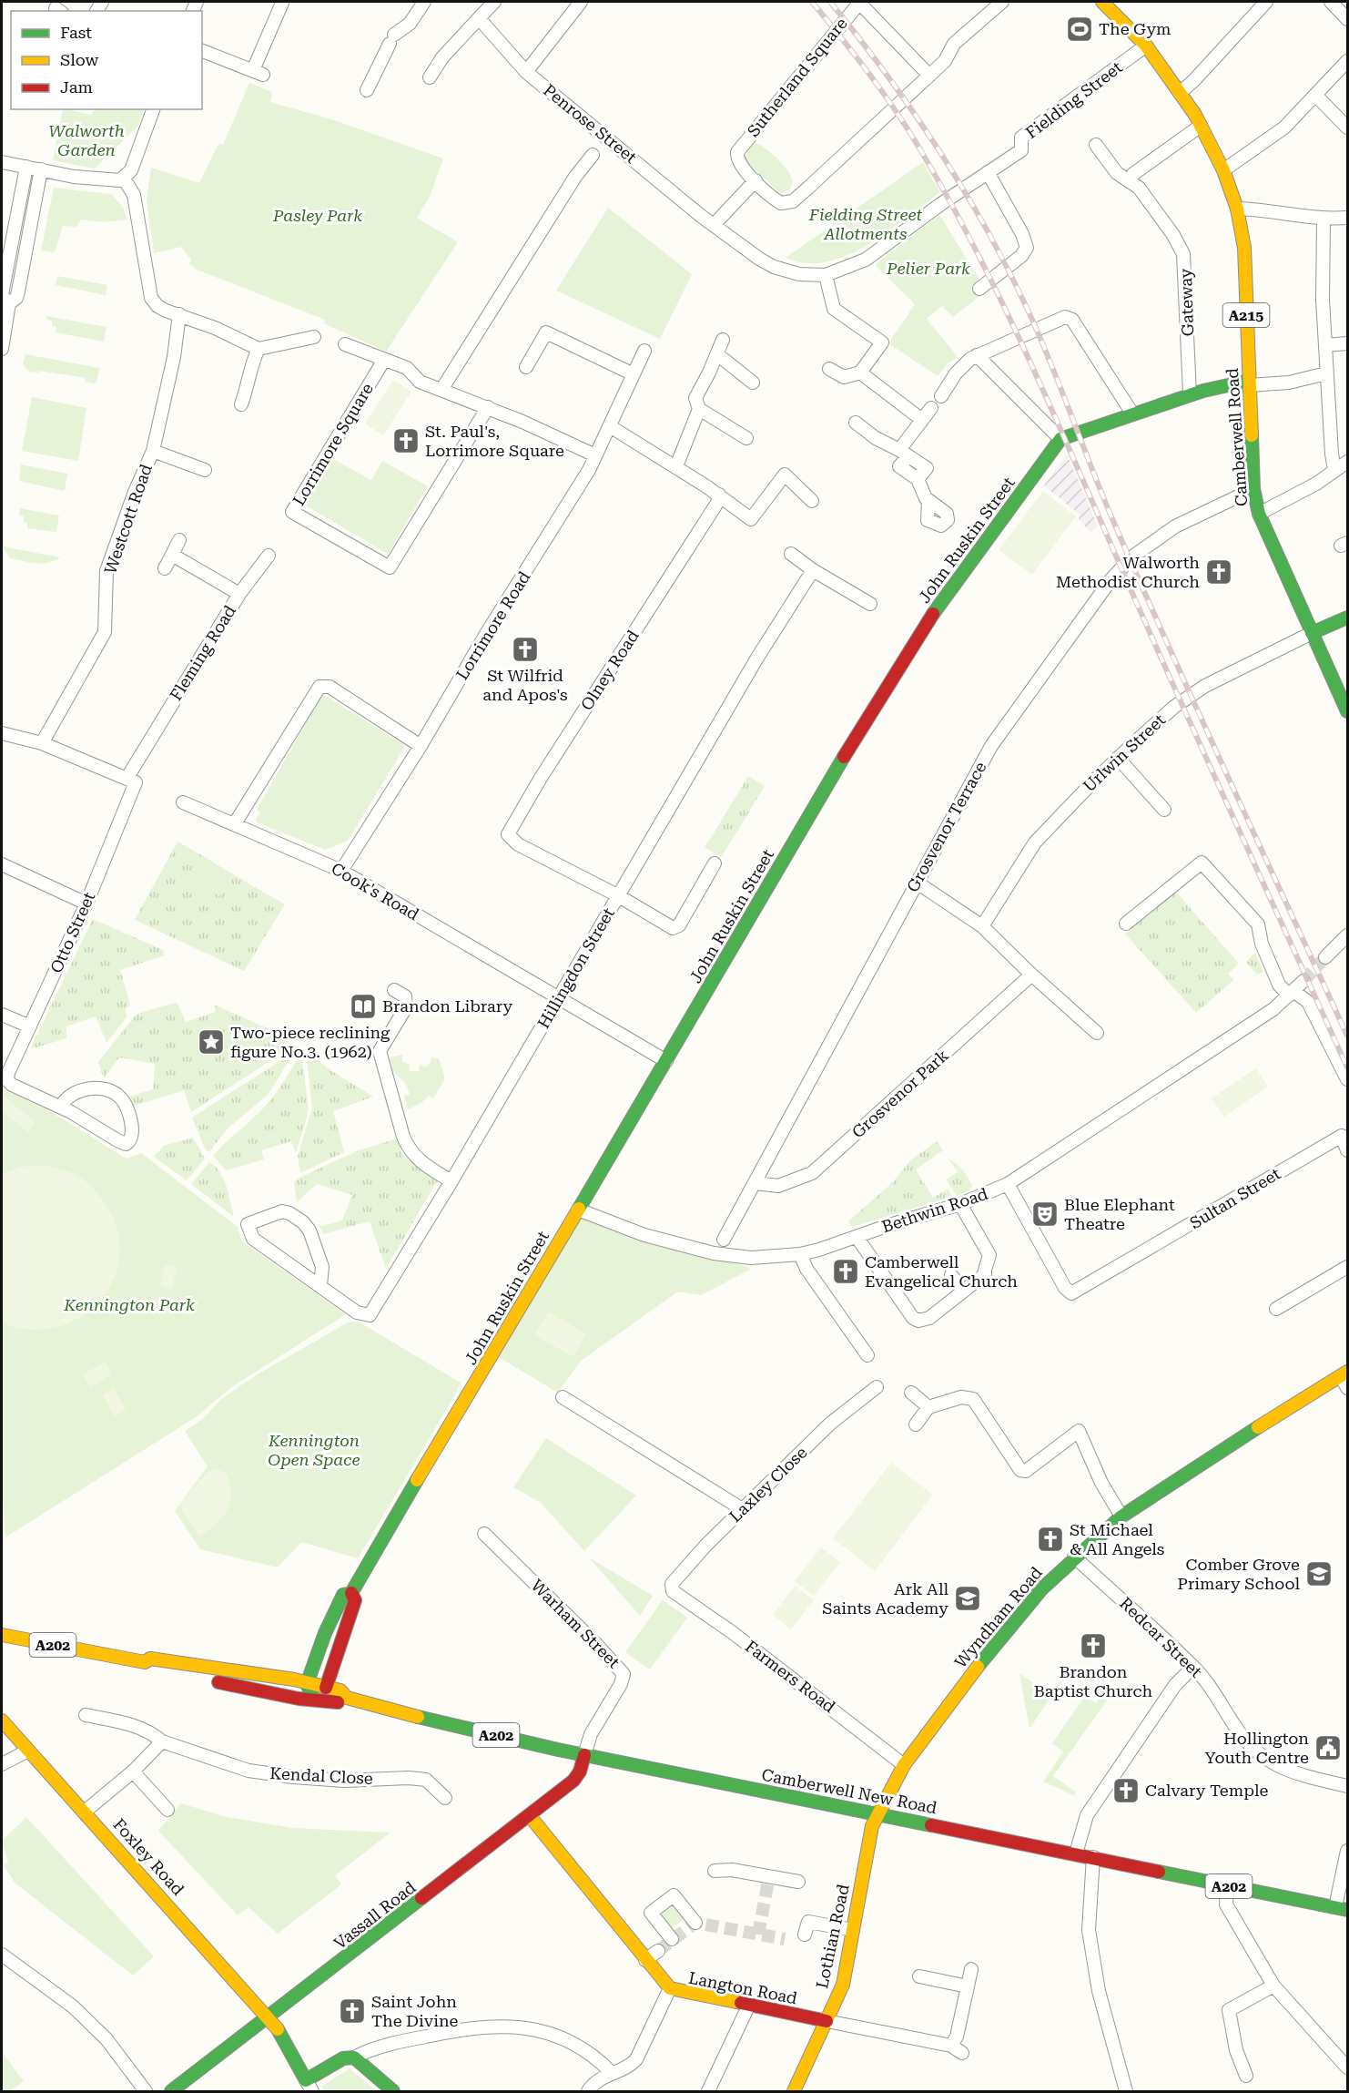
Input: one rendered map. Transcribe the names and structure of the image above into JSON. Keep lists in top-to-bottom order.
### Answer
{
  "streets": {
    "main road": [
      "A215",
      "Camberwell Road",
      "John Ruskin Street",
      "Wyndham Road",
      "A202",
      "Camberwell New Road",
      "Foxley Road",
      "Vassall Road",
      "Lothian Road",
      "Langton Road"
    ],
    "street": [
      "Sutherland Square",
      "Fielding Street",
      "Penrose Street",
      "Gateway",
      "Lorrimore Square",
      "Westcott Road",
      "Lorrimore Road",
      "Fleming Road",
      "Olney Road",
      "Urlwin Street",
      "Grosvenor Terrace",
      "Cook's Road",
      "Otto Street",
      "Hillingdon Street",
      "Grosvenor Park",
      "Sultan Street",
      "Bethwin Road",
      "Laxley Close",
      "Warham Street",
      "Redcar Street",
      "Farmers Road",
      "Kendal Close"
    ]
  },
  "crossings": [
    ["Fielding Street", "Penrose Street"],
    ["Fielding Street", "A215"],
    ["A215", "Camberwell Road"],
    ["Camberwell Road", "Urlwin Street"],
    ["Camberwell Road", "Grosvenor Terrace"],
    ["John Ruskin Street", "Cook's Road"],
    ["John Ruskin Street", "Bethwin Road"],
    ["John Ruskin Street", "Camberwell New Road"],
    ["Lorrimore Road", "Cook's Road"],
    ["Fleming Road", "Otto Street"],
    ["Olney Road", "Hillingdon Street"],
    ["Grosvenor Terrace", "Grosvenor Park"],
    ["Cook's Road", "Hillingdon Street"],
    ["Sultan Street", "Bethwin Road"],
    ["Laxley Close", "Farmers Road"],
    ["Wyndham Road", "Redcar Street"],
    ["Wyndham Road", "Farmers Road"],
    ["Wyndham Road", "Camberwell New Road"],
    ["Wyndham Road", "Lothian Road"],
    ["Warham Street", "Camberwell New Road"],
    ["Warham Street", "Vassall Road"],
    ["Camberwell New Road", "Vassall Road"],
    ["Camberwell New Road", "Lothian Road"],
    ["Foxley Road", "Vassall Road"],
    ["Vassall Road", "Langton Road"],
    ["Lothian Road", "Langton Road"]
  ],
  "parks": [
    "Walworth Garden",
    "Fielding Street Allotments",
    "Pasley Park",
    "Pelier Park",
    "Kennington Park",
    "Kennington Open Space"
  ],
  "places": {
    "sports": ["The Gym"],
    "church": [
      "St. Paul's, Lorrimore Square",
      "Walworth Methodist Church",
      "St Wilfrid and Apos's",
      "Camberwell Evangelical Church",
      "St Michael & All Angels",
      "Brandon Baptist Church",
      "Calvary Temple",
      "Saint John The Divine"
    ],
    "library": ["Brandon Library"],
    "place": ["Two-piece reclining figure No.3. (1962)"],
    "theatre": ["Blue Elephant Theatre"],
    "school or university": ["Comber Grove Primary School", "Ark All Saints Academy"],
    "public building": ["Hollington Youth Centre"]
  },
  "legend": ["Fast", "Slow", "Jam"]
}
